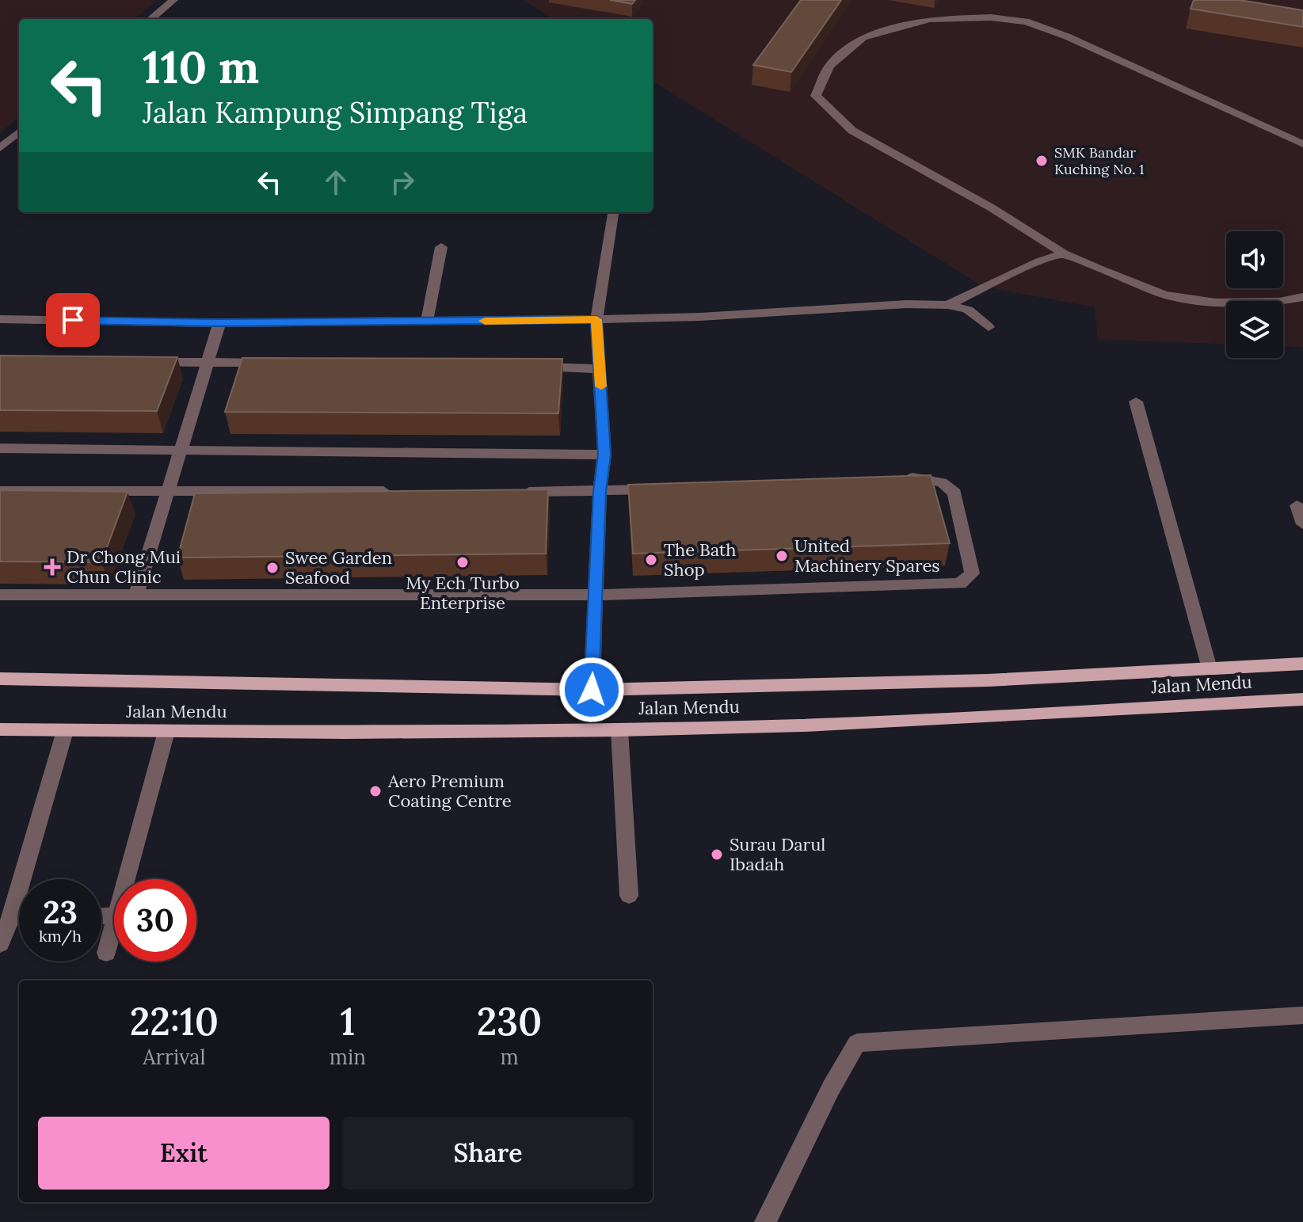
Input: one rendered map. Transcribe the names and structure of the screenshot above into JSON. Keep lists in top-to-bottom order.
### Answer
{
  "streets": {
    "main road": ["Jalan Mendu"]
  },
  "places": {
    "other": [
      "SMK Bandar Kuching No. 1",
      "United Machinery Spares",
      "The Bath Shop",
      "My Ech Turbo Enterprise",
      "Swee Garden Seafood",
      "Aero Premium Coating Centre",
      "Surau Darul Ibadah"
    ],
    "health": ["Dr Chong Mui Chun Clinic"]
  },
  "page": {
    "turn": ["110 m", "Jalan Kampung Simpang Tiga"],
    "speed": "23 km/h",
    "limit": "30",
    "eta": [
      "22:10",
      "Arrival",
      "1",
      "min",
      "230",
      "m"
    ],
    "buttons": ["Exit", "Share"]
  }
}
